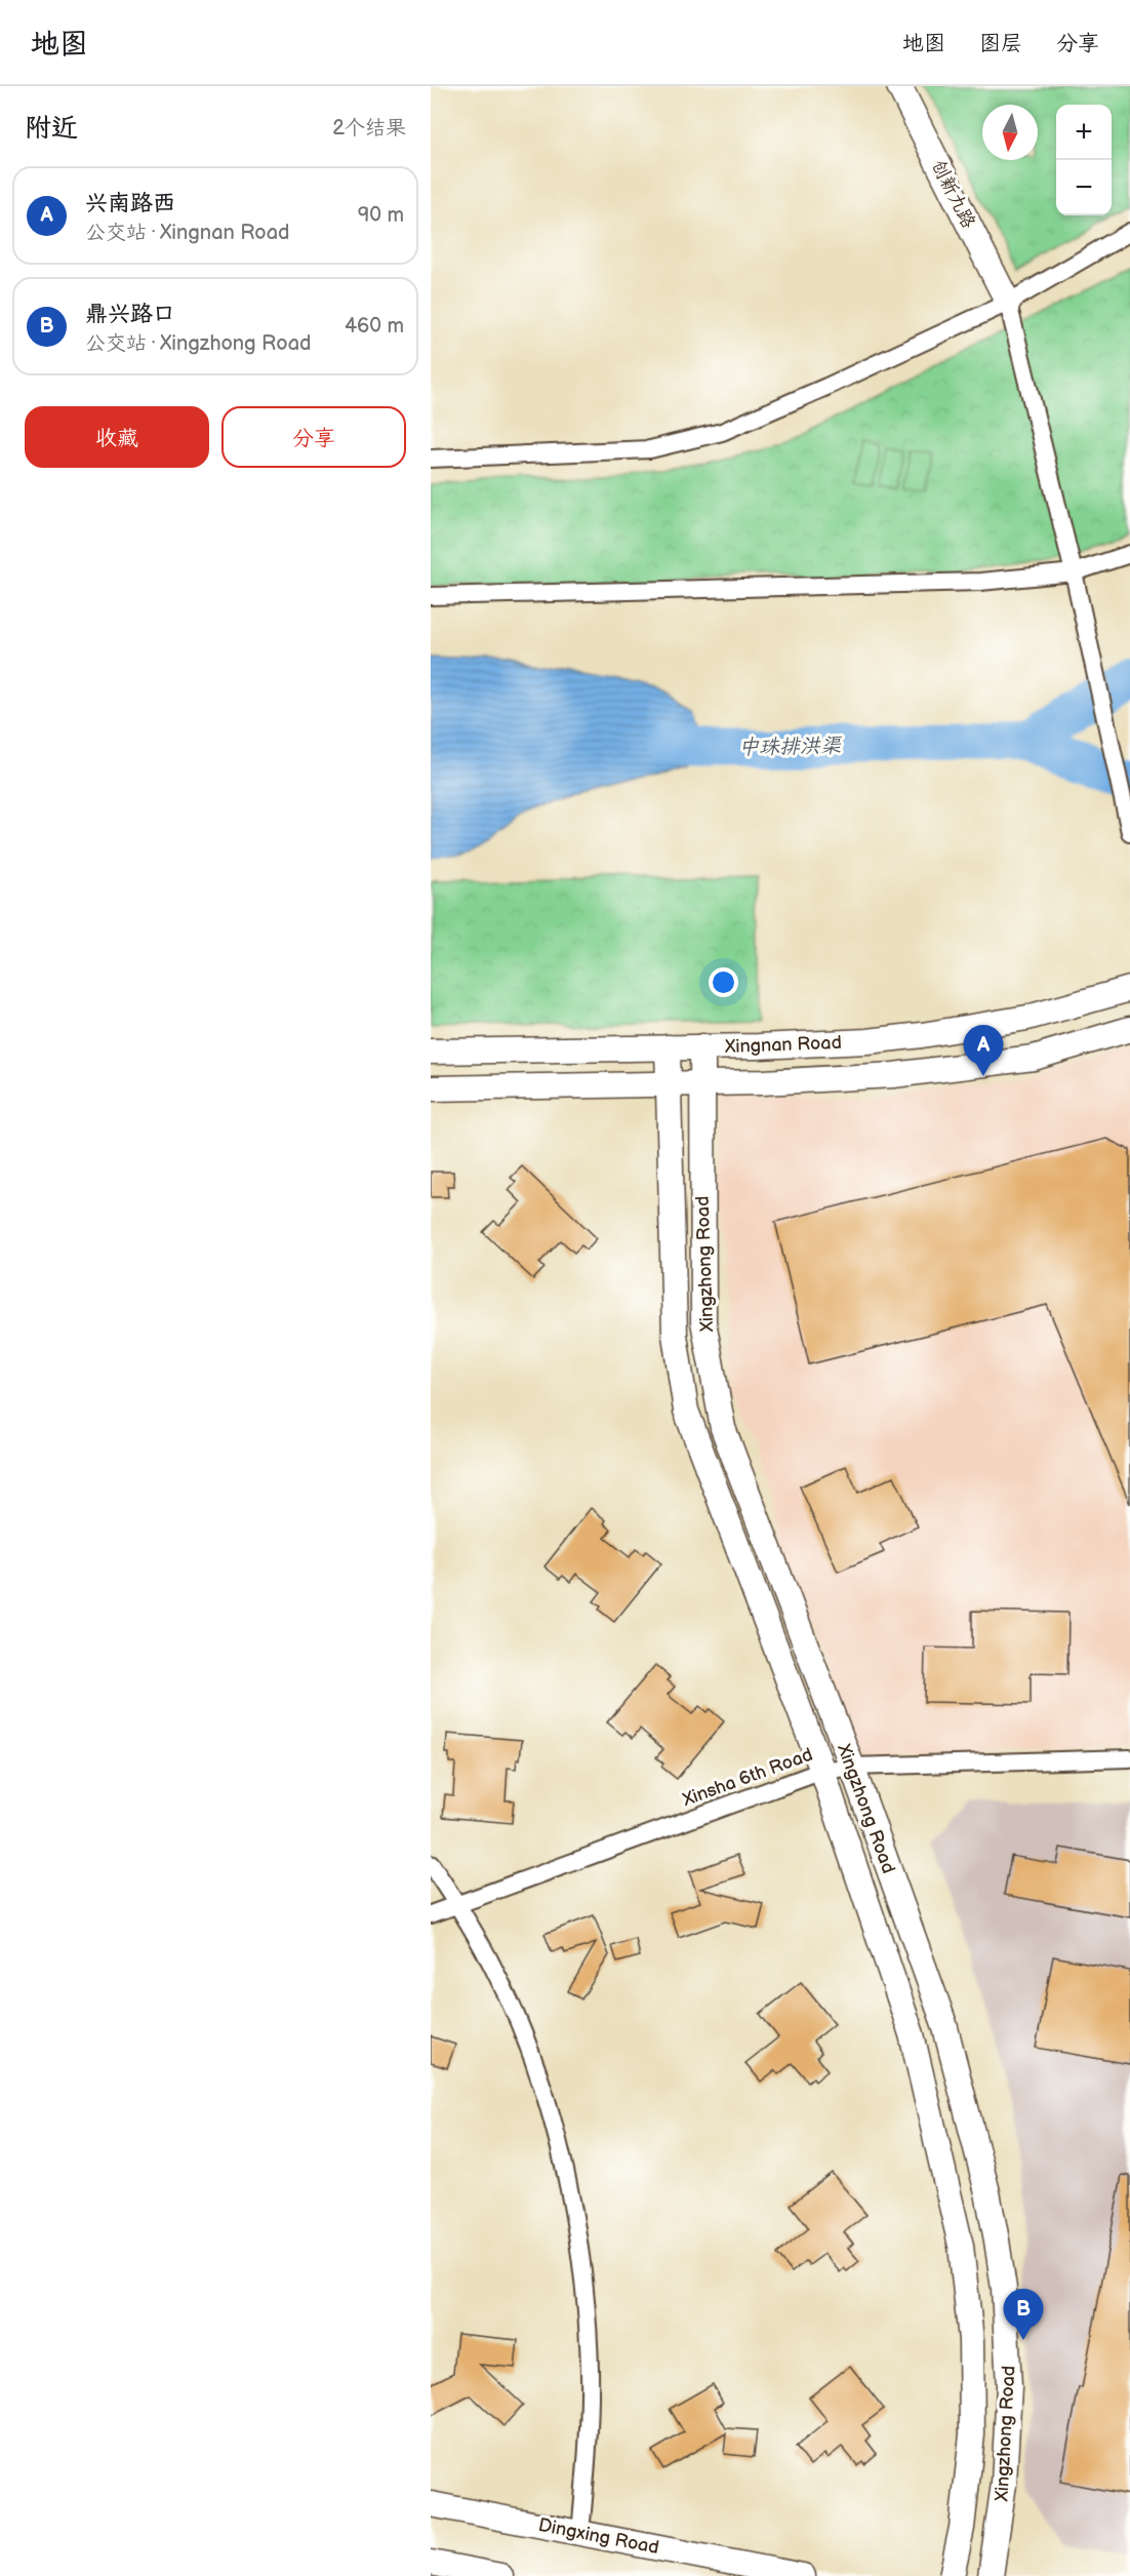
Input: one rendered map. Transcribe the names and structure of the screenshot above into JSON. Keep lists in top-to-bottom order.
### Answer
{
  "streets": {
    "street": [
      "创新九路",
      "Xingnan Road",
      "Xingzhong Road",
      "Xinsha 6th Road",
      "Dingxing Road"
    ]
  },
  "crossings": [
    ["Xingnan Road", "Xingzhong Road"],
    ["Xingzhong Road", "Xinsha 6th Road"]
  ],
  "water": ["中珠排洪渠"],
  "north": "bottom",
  "page": {
    "header": "地图",
    "nav": ["地图", "图层", "分享"],
    "heading": ["附近", "2个结果"],
    "map_buttons": ["+", "−"],
    "list": [
      {
        "mark": "A",
        "name": "兴南路西",
        "note": "公交站 · Xingnan Road",
        "value": "90 m"
      },
      {
        "mark": "B",
        "name": "鼎兴路口",
        "note": "公交站 · Xingzhong Road",
        "value": "460 m"
      }
    ],
    "buttons": ["收藏", "分享"],
    "pins": ["A", "B"]
  }
}
